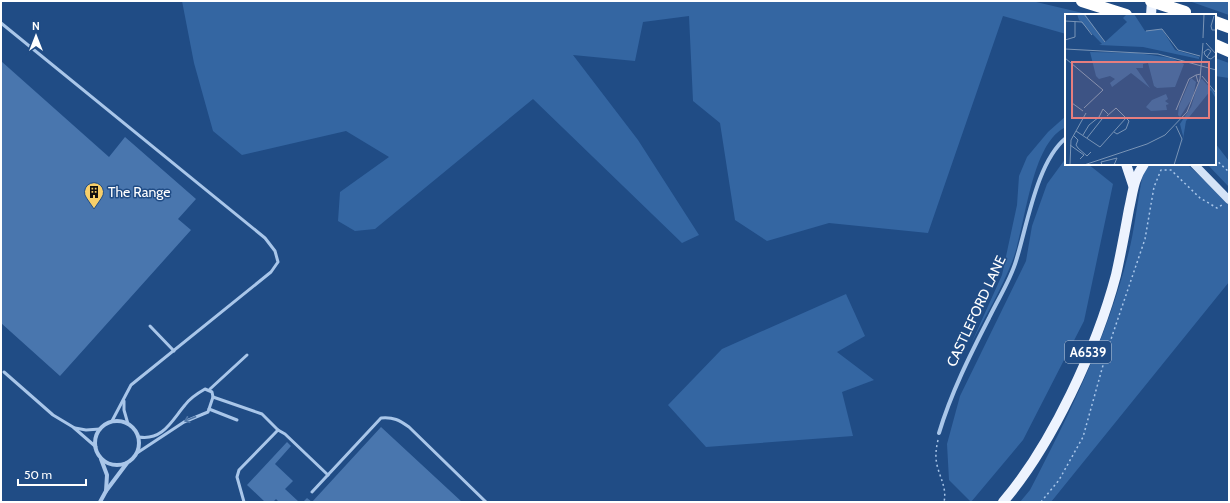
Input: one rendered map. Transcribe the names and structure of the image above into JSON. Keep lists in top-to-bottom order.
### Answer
{
  "streets": {
    "main road": ["A6539"],
    "street": ["CASTLEFORD LANE"]
  },
  "places": {
    "building": ["The Range"]
  },
  "scale_bar": "50 m",
  "north": "top"
}
